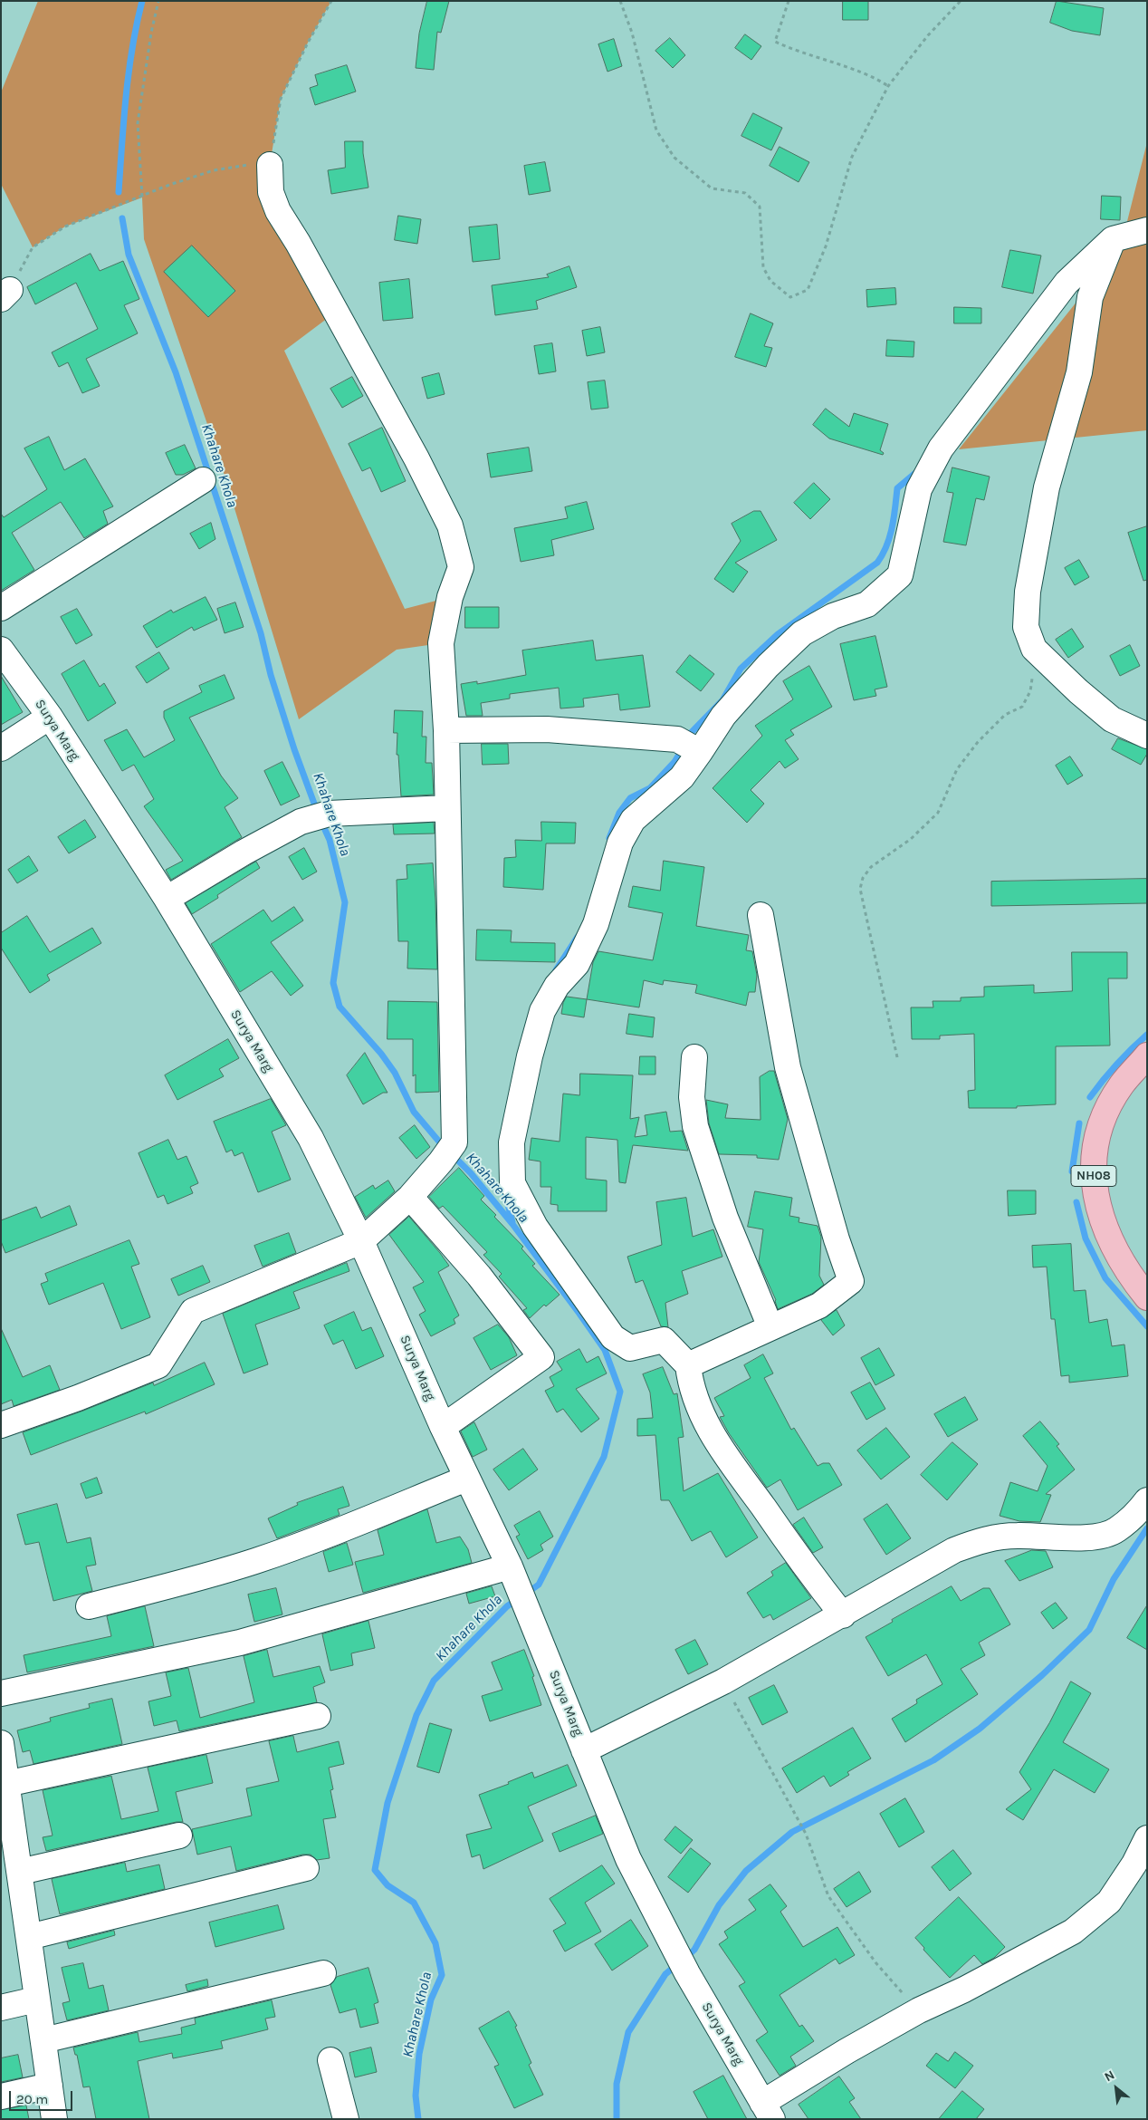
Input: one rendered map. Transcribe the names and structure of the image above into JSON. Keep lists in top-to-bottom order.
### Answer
{
  "streets": {
    "main road": ["NH08"],
    "street": ["Surya Marg"]
  },
  "water": ["Khahare Khola"],
  "scale_bar": "20 m",
  "north": "top left"
}
